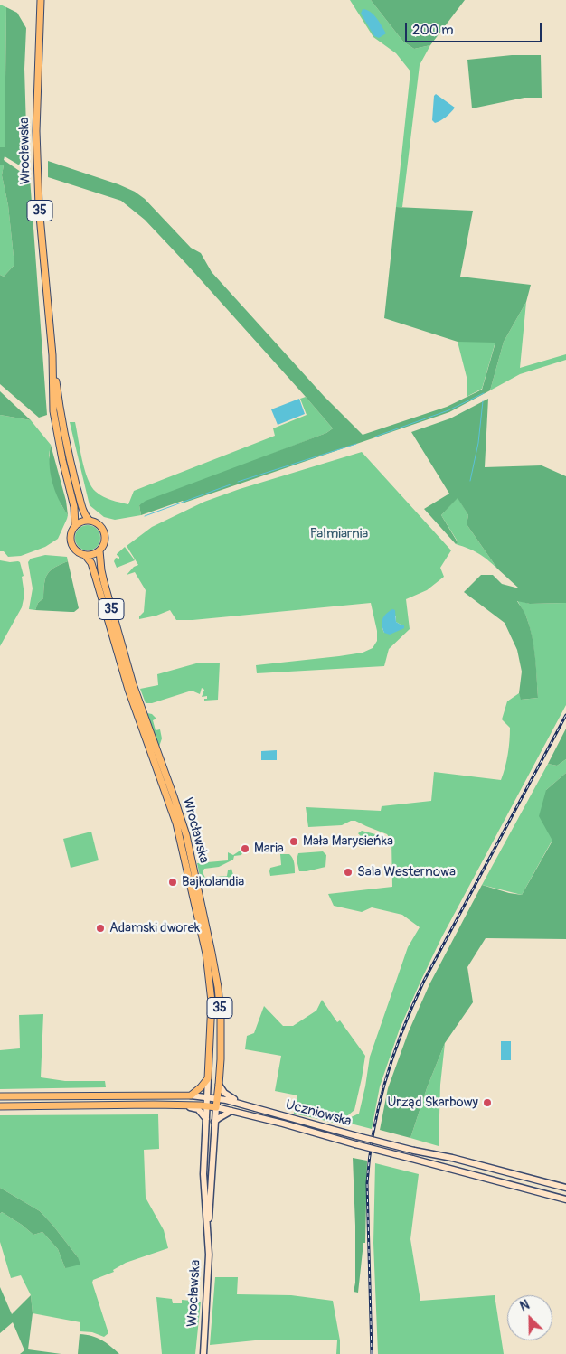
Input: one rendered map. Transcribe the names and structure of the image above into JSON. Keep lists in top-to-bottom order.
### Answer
{
  "streets": {
    "main road": ["Wrocławska", "35", "Uczniowska"]
  },
  "crossings": [
    ["Wrocławska", "35"],
    ["Wrocławska", "Uczniowska"]
  ],
  "parks": ["Palmiarnia"],
  "places": [
    "Mała Marysieńka",
    "Maria",
    "Sala Westernowa",
    "Bajkolandia",
    "Adamski dworek",
    "Urząd Skarbowy"
  ],
  "scale_bar": "200 m",
  "north": "top left"
}
